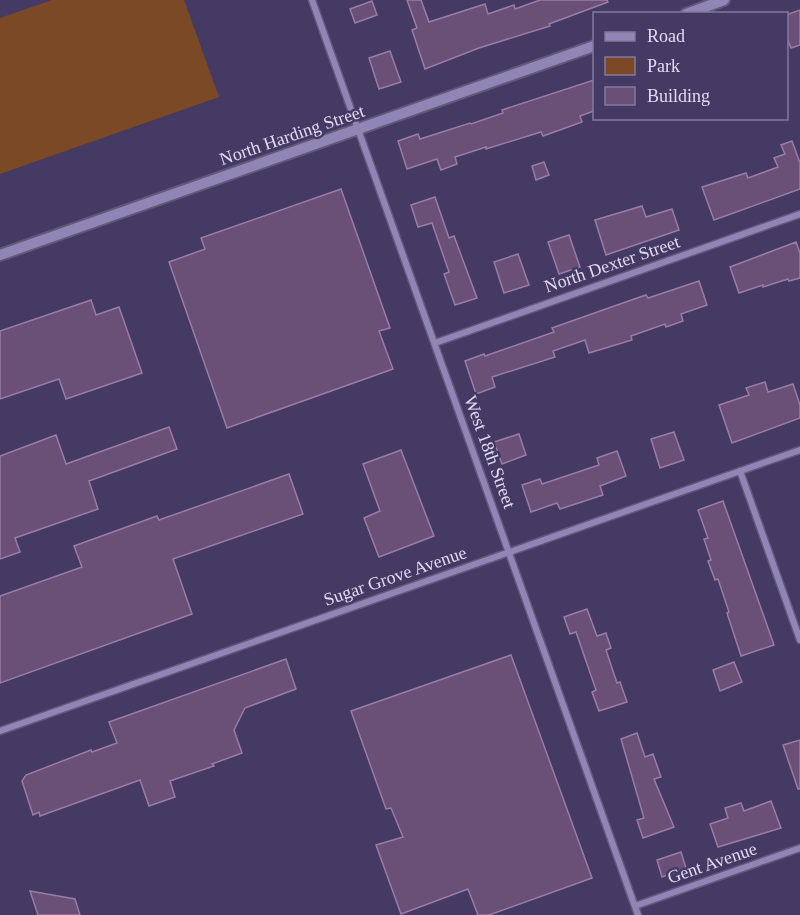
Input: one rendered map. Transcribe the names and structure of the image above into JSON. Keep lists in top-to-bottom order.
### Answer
{
  "streets": {
    "street": [
      "North Harding Street",
      "North Dexter Street",
      "West 18th Street",
      "Sugar Grove Avenue",
      "Gent Avenue"
    ]
  },
  "crossings": [
    ["North Harding Street", "West 18th Street"],
    ["North Dexter Street", "West 18th Street"],
    ["West 18th Street", "Sugar Grove Avenue"],
    ["West 18th Street", "Gent Avenue"]
  ],
  "legend": ["Road", "Park", "Building"]
}
